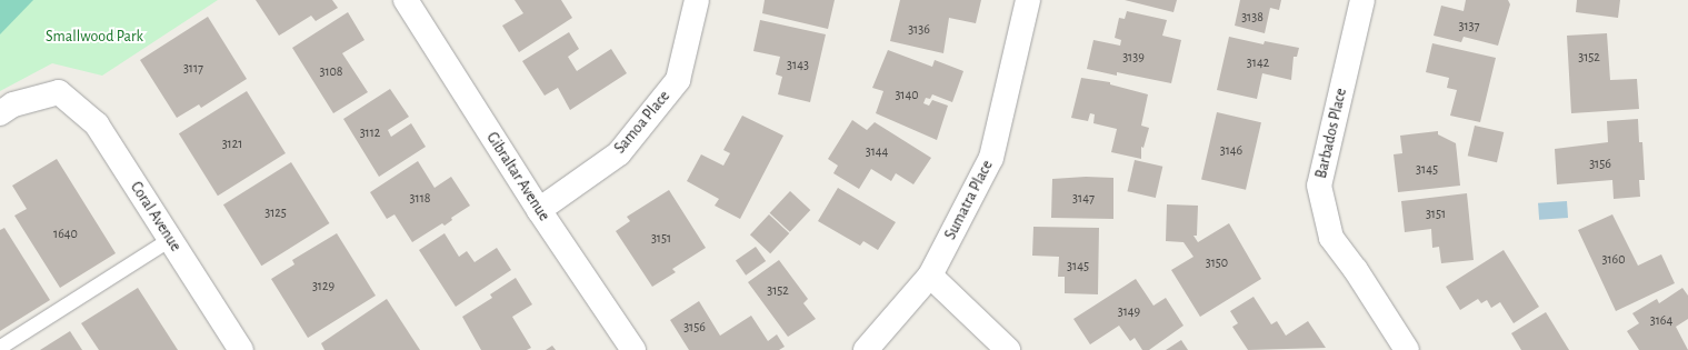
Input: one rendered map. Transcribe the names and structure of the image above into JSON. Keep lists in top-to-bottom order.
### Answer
{
  "streets": {
    "street": [
      "Samoa Place",
      "Barbados Place",
      "Gibraltar Avenue",
      "Sumatra Place",
      "Coral Avenue"
    ]
  },
  "crossings": [
    ["Samoa Place", "Gibraltar Avenue"]
  ],
  "parks": ["Smallwood Park"],
  "house_numbers": [
    "3138",
    "3137",
    "3136",
    "3139",
    "3152",
    "3142",
    "3143",
    "3117",
    "3108",
    "3140",
    "3112",
    "3121",
    "3146",
    "3144",
    "3156",
    "3145",
    "3118",
    "3147",
    "3125",
    "3151",
    "1640",
    "3151",
    "3160",
    "3150",
    "3145",
    "3129",
    "3152",
    "3149",
    "3164",
    "3156"
  ]
}
